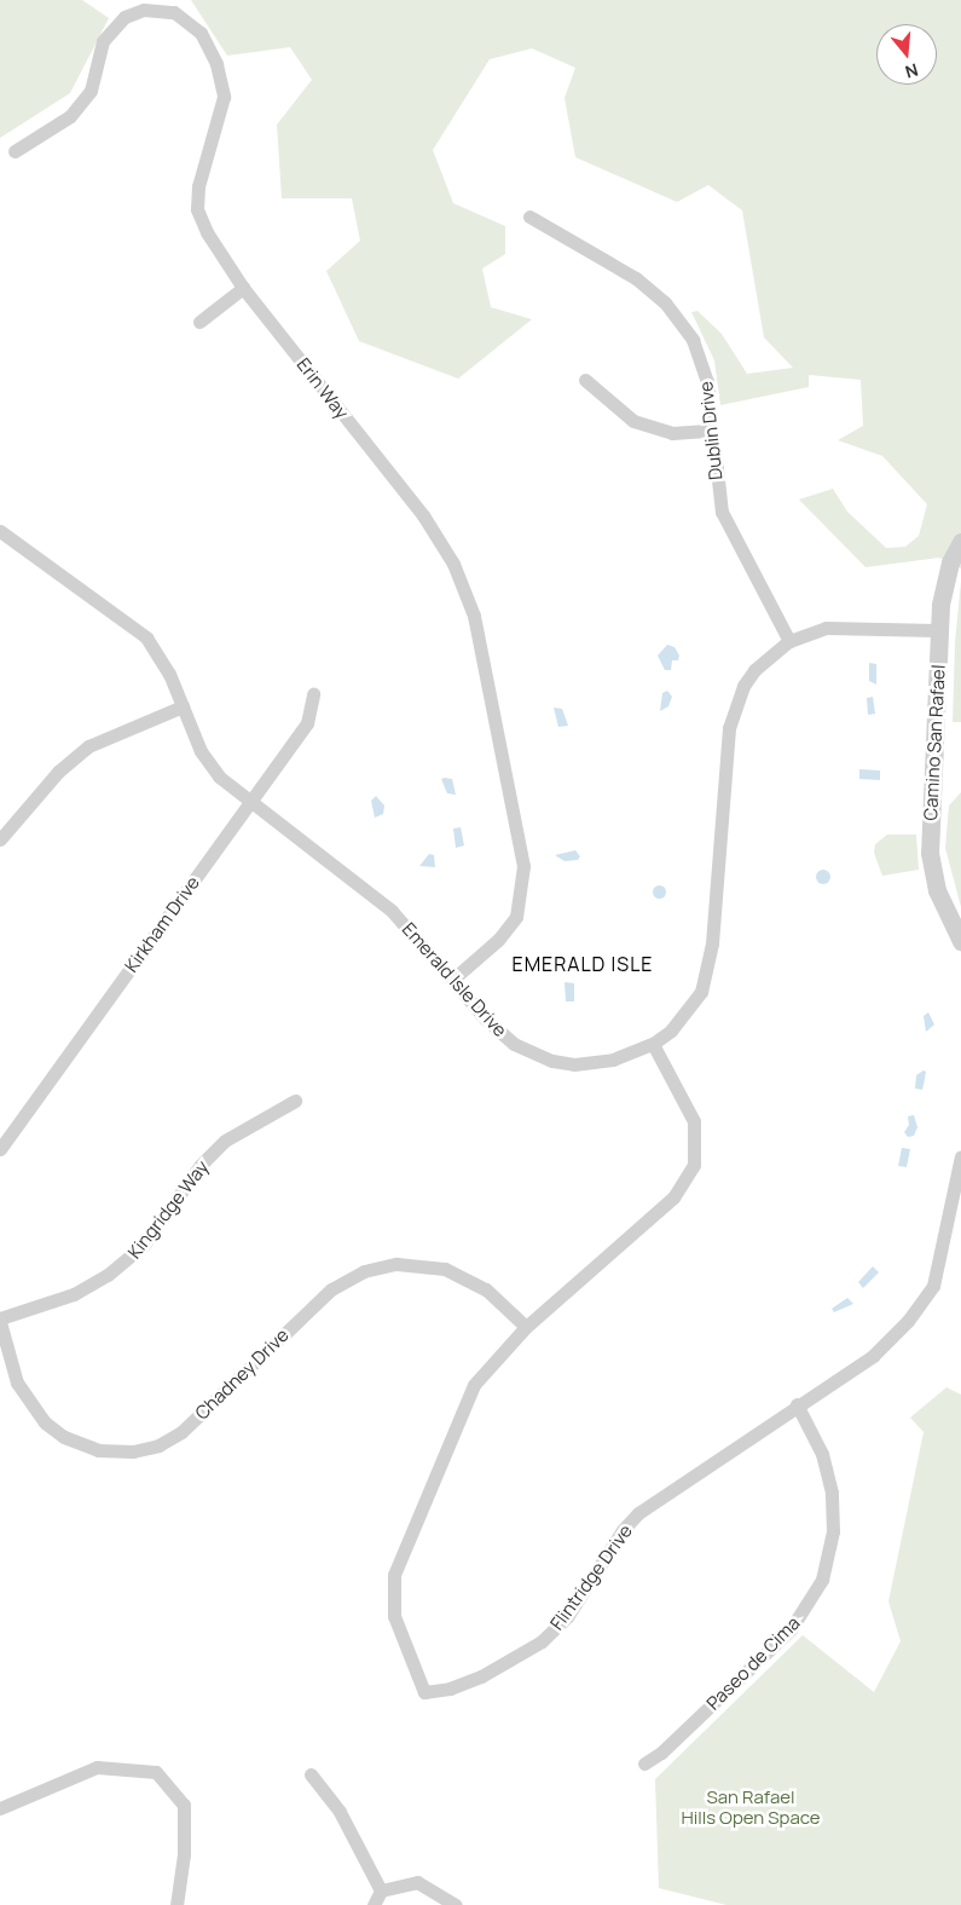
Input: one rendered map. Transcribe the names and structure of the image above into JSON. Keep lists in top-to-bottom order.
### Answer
{
  "streets": {
    "street": [
      "Erin Way",
      "Dublin Drive",
      "Camino San Rafael",
      "Kirkham Drive",
      "Emerald Isle Drive",
      "Kingridge Way",
      "Chadney Drive",
      "Flintridge Drive",
      "Paseo de Cima"
    ]
  },
  "crossings": [
    ["Erin Way", "Emerald Isle Drive"],
    ["Dublin Drive", "Emerald Isle Drive"],
    ["Camino San Rafael", "Emerald Isle Drive"],
    ["Kirkham Drive", "Emerald Isle Drive"],
    ["Emerald Isle Drive", "Flintridge Drive"],
    ["Kingridge Way", "Chadney Drive"],
    ["Chadney Drive", "Flintridge Drive"],
    ["Flintridge Drive", "Paseo de Cima"]
  ],
  "districts": ["EMERALD ISLE"],
  "parks": ["San Rafael Hills Open Space"],
  "north": "bottom"
}
